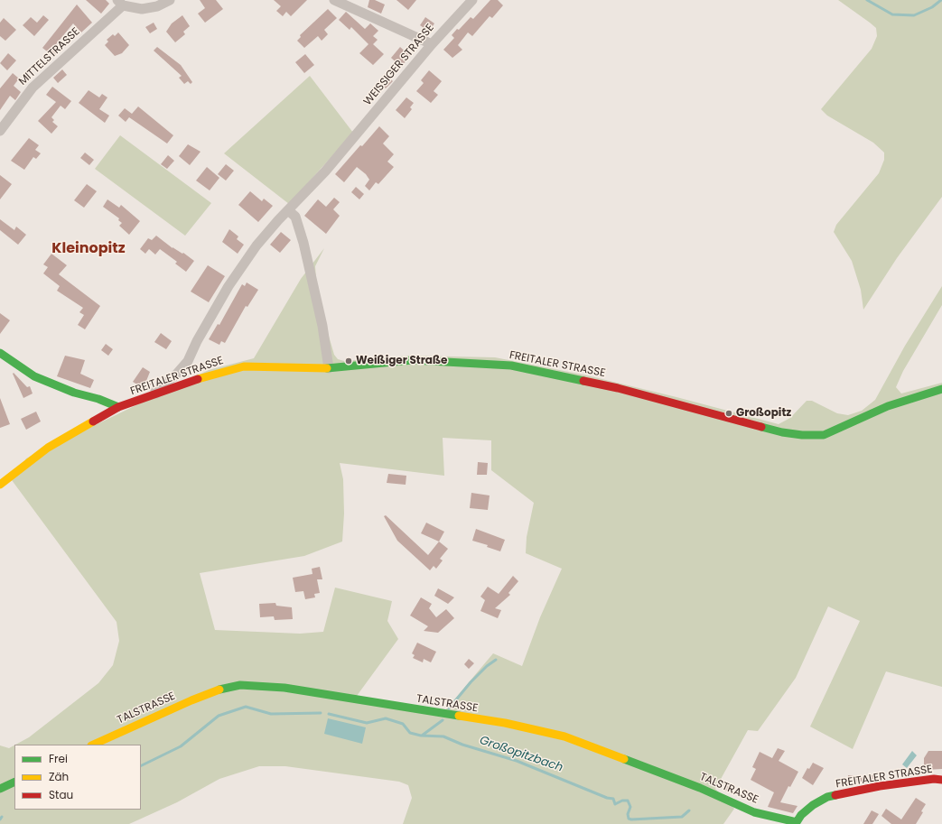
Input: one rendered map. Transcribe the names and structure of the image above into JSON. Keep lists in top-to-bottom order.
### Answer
{
  "streets": {
    "street": [
      "MITTELSTRASSE",
      "WEISSIGER STRASSE",
      "FREITALER STRASSE",
      "TALSTRASSE"
    ]
  },
  "crossings": [
    ["WEISSIGER STRASSE", "FREITALER STRASSE"],
    ["FREITALER STRASSE", "TALSTRASSE"]
  ],
  "districts": ["Kleinopitz"],
  "water": ["Großopitzbach"],
  "places": ["Weißiger Straße", "Großopitz"],
  "legend": ["Frei", "Zäh", "Stau"]
}
